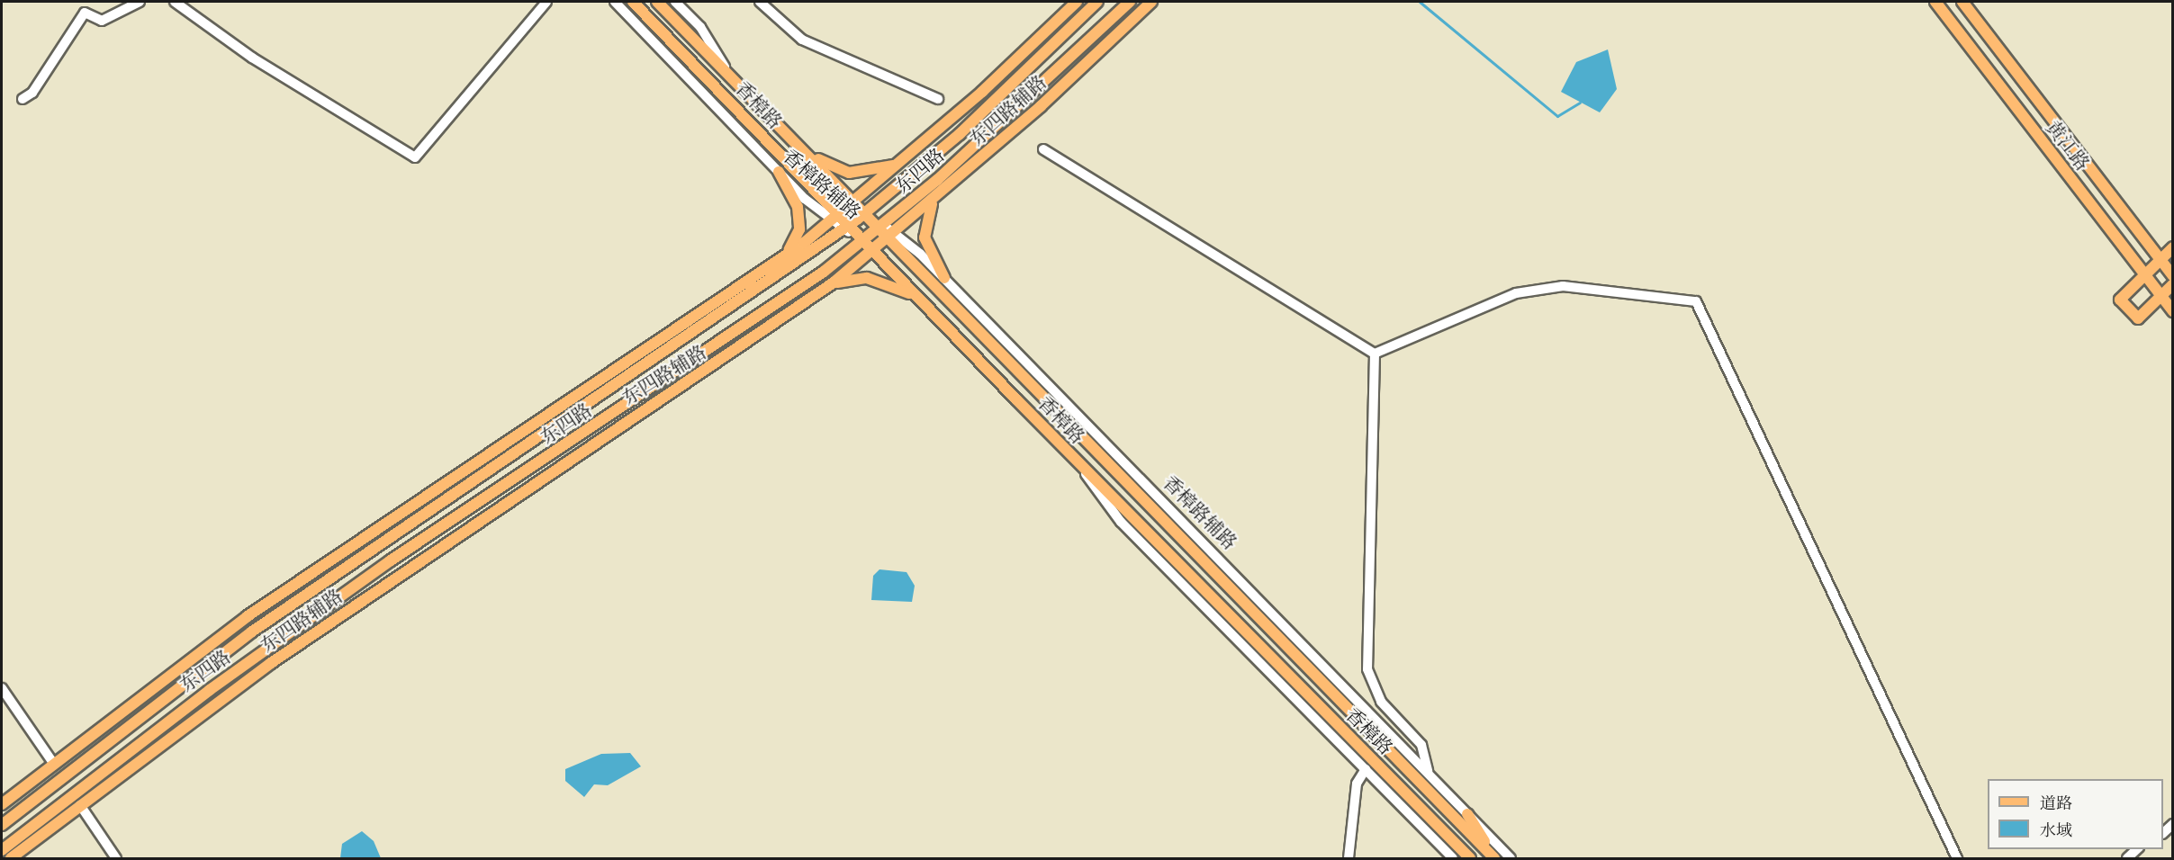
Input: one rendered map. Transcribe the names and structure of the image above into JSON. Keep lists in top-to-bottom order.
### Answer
{
  "streets": {
    "main road": [
      "香樟路",
      "东四路辅路",
      "黄江路",
      "东四路"
    ],
    "street": ["香樟路辅路"]
  },
  "crossings": [
    ["香樟路", "东四路辅路"],
    ["香樟路", "东四路"],
    ["香樟路", "香樟路辅路"],
    ["东四路辅路", "香樟路辅路"]
  ],
  "legend": ["道路", "水域"]
}
